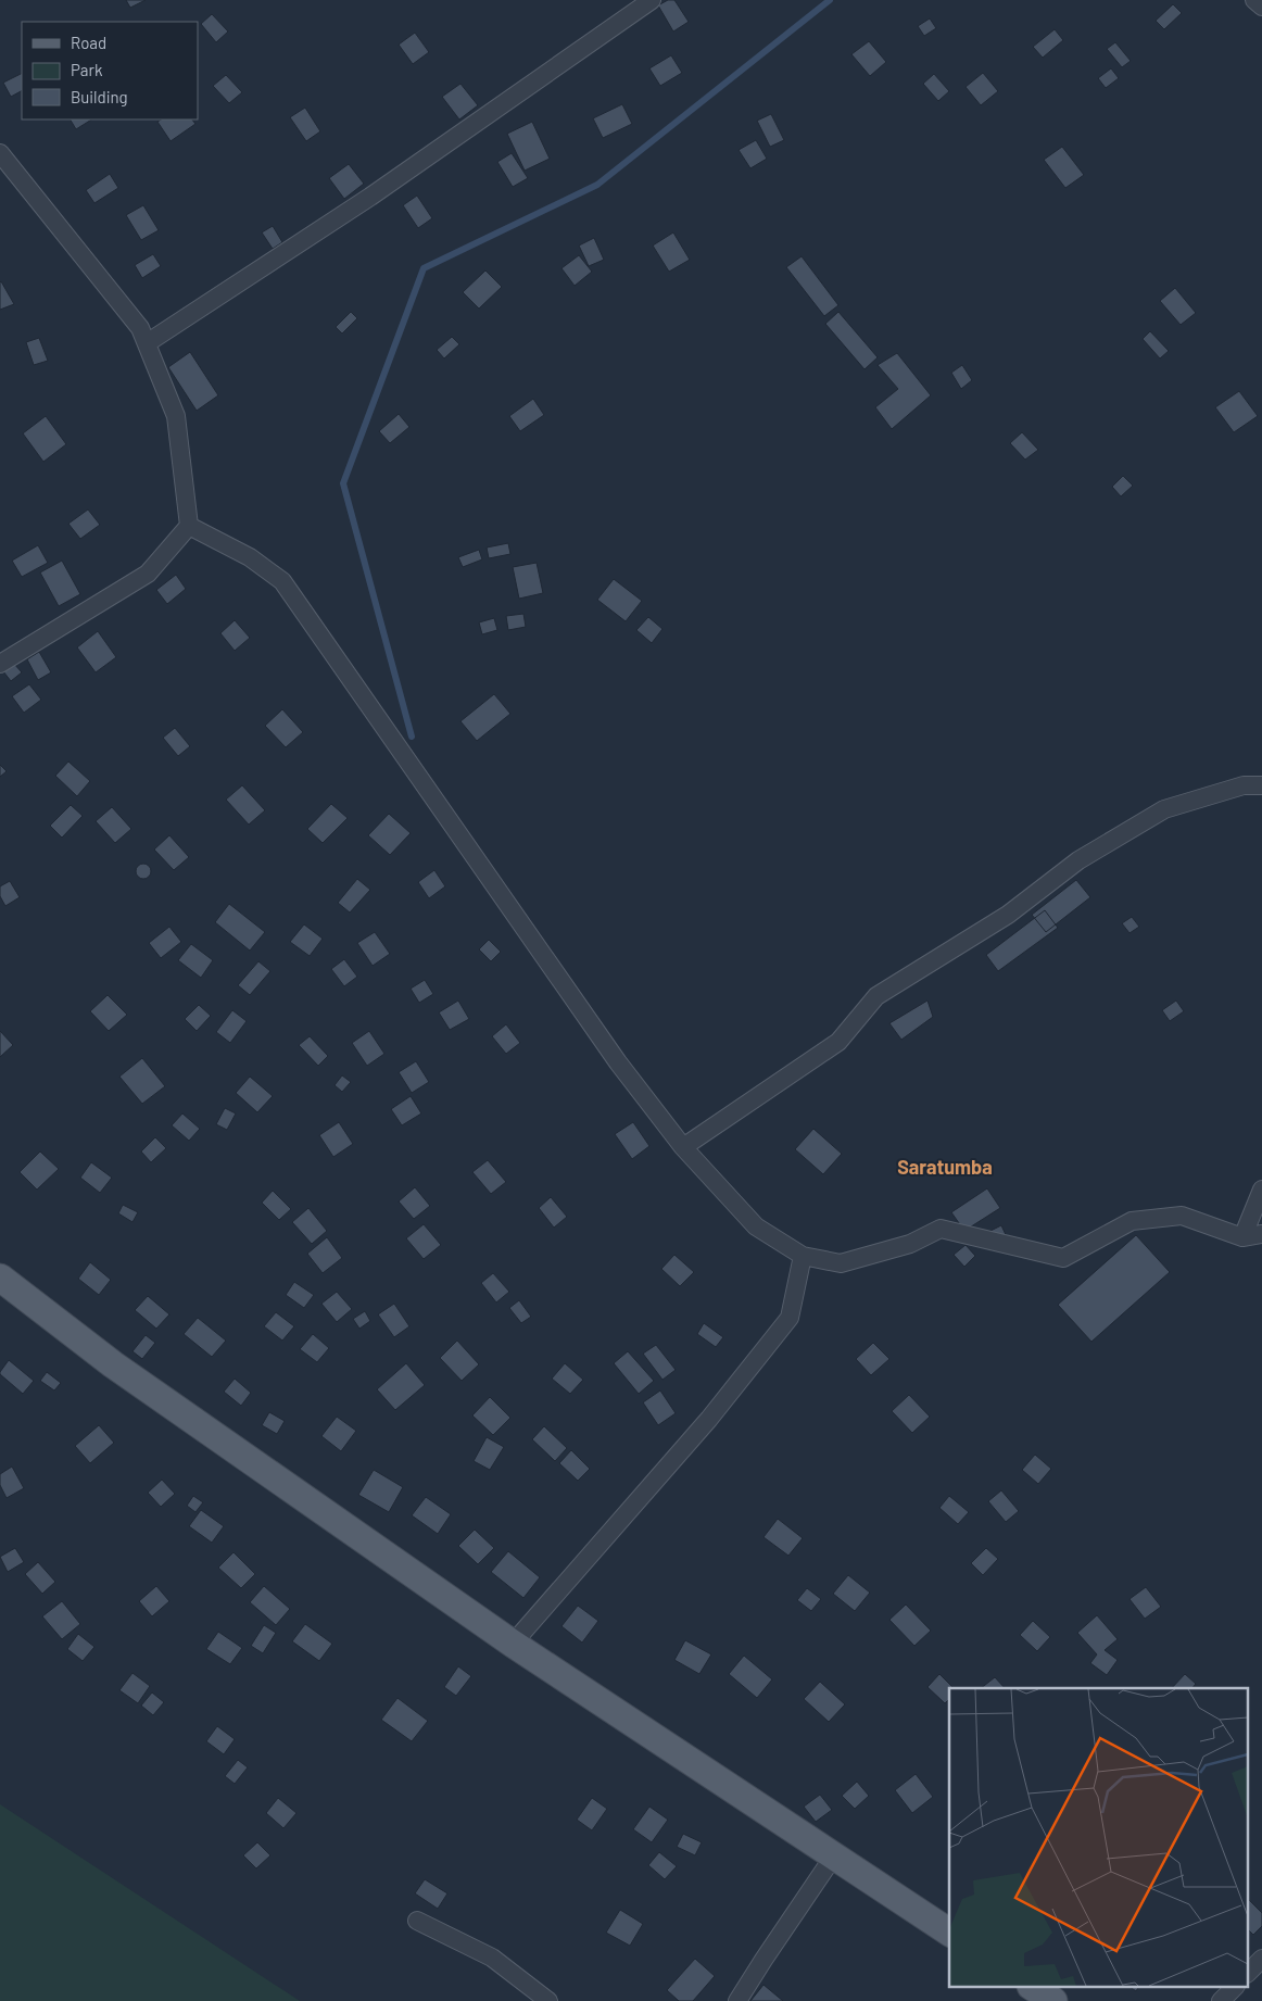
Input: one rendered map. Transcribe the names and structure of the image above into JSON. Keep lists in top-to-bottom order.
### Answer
{
  "districts": ["Saratumba"],
  "legend": ["Road", "Park", "Building"]
}
